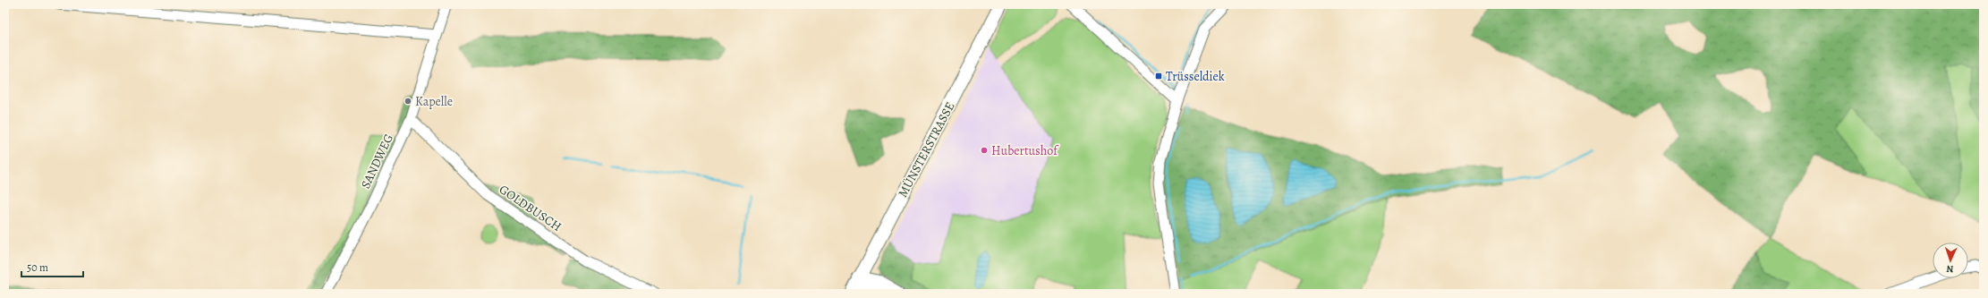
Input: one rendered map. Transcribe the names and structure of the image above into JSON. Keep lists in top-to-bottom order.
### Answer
{
  "streets": {
    "main road": ["MÜNSTERSTRASSE"],
    "street": ["SANDWEG", "GOLDBUSCH"]
  },
  "crossings": [
    ["SANDWEG", "GOLDBUSCH"]
  ],
  "places": {
    "transit": ["Trüsseldiek"],
    "other": ["Kapelle", "Hubertushof"]
  },
  "scale_bar": "50 m",
  "north": "bottom"
}
